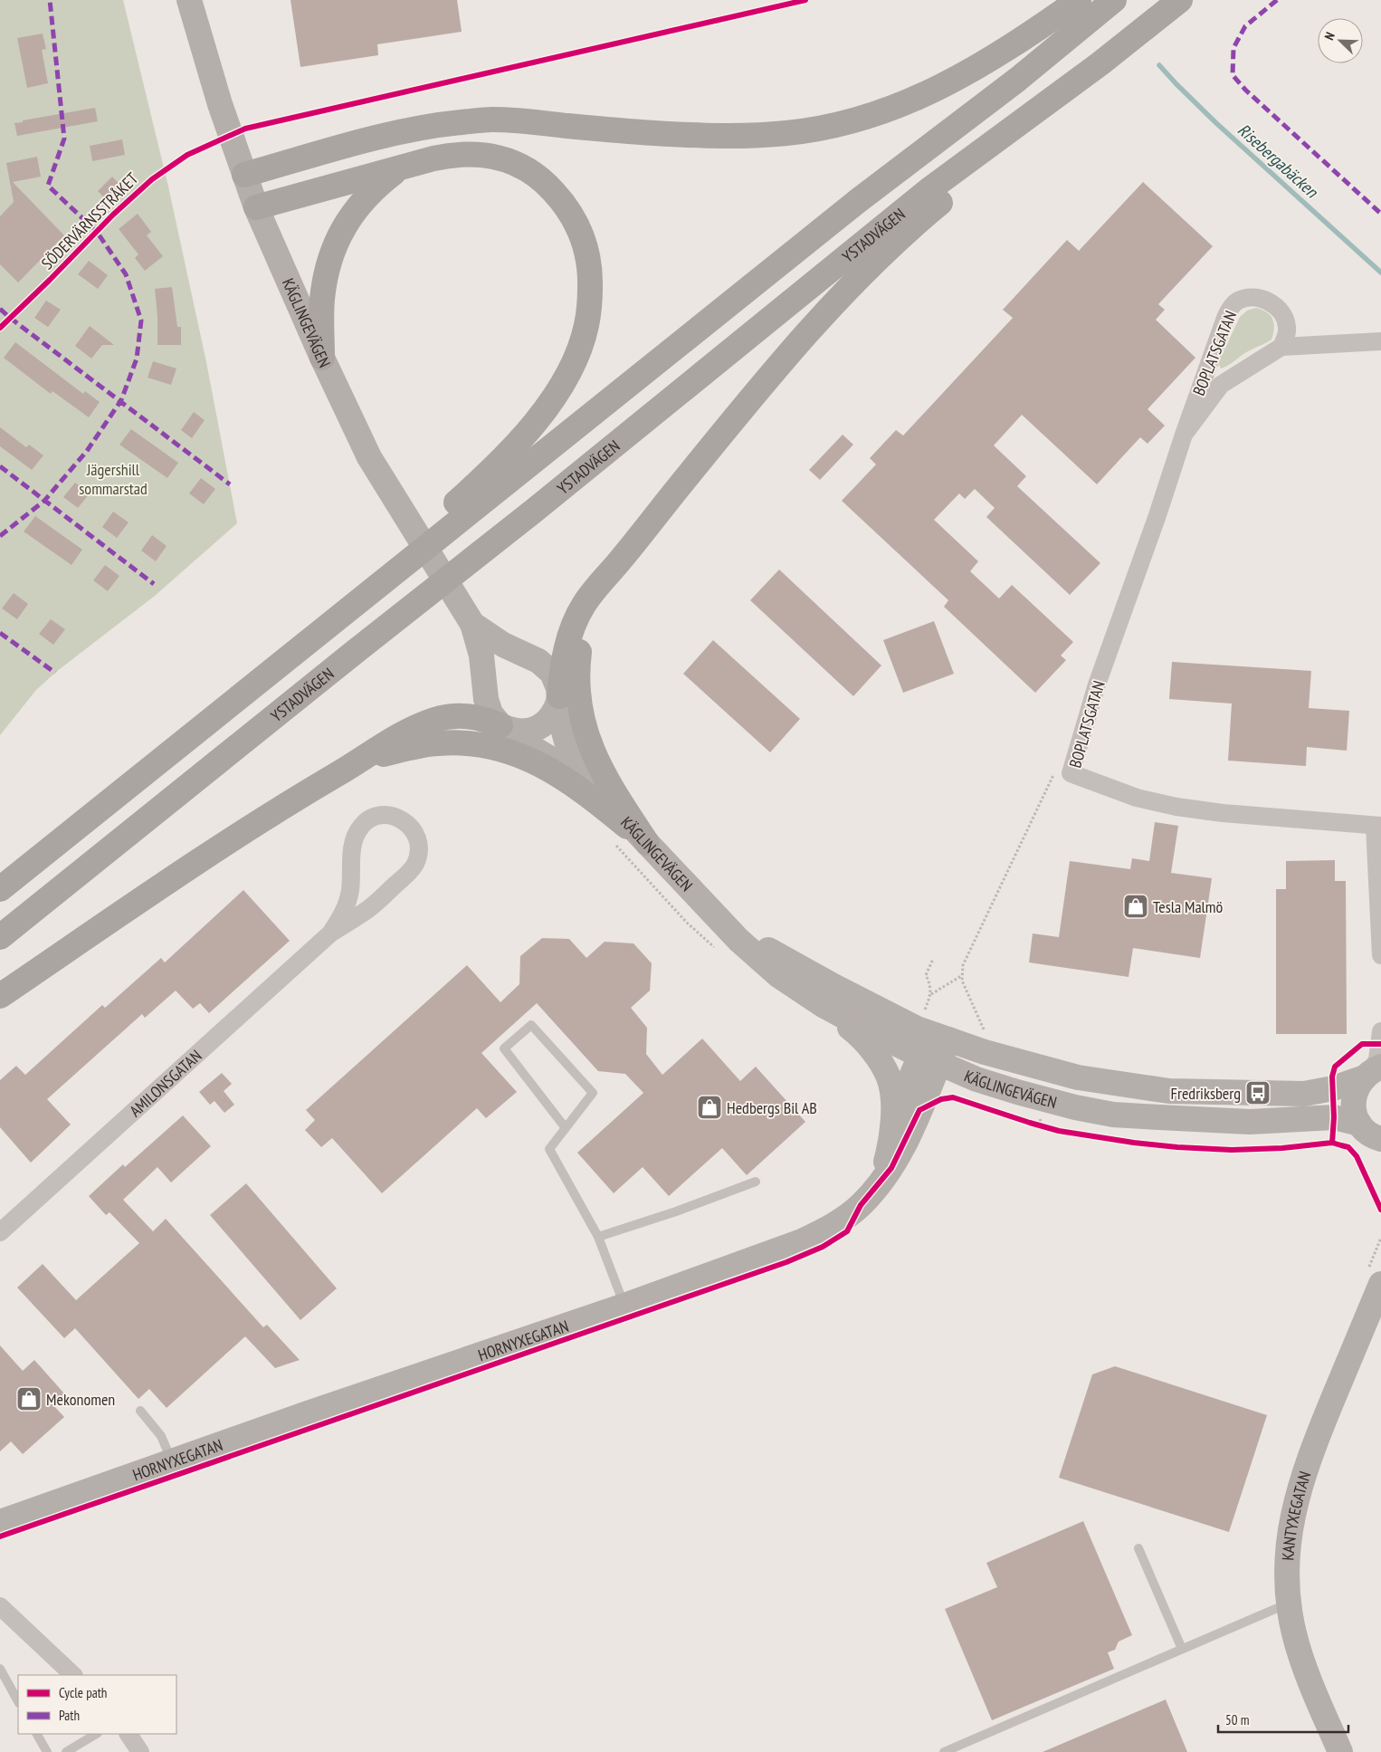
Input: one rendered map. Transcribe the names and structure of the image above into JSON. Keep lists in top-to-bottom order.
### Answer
{
  "streets": {
    "highway": ["YSTADVÄGEN"],
    "main road": ["KÄGLINGEVÄGEN", "HORNYXEGATAN", "KANTYXEGATAN"],
    "street": ["BOPLATSGATAN", "AMILONSGATAN"],
    "cycle path": ["SÖDERVÄRNSSTRÅKET"]
  },
  "crossings": [
    ["KÄGLINGEVÄGEN", "HORNYXEGATAN"]
  ],
  "water": ["Risebergabäcken"],
  "parks": ["Jägershill sommarstad"],
  "places": {
    "shop": ["Tesla Malmö", "Hedbergs Bil AB", "Mekonomen"],
    "bus stop": ["Fredriksberg"]
  },
  "legend": ["Cycle path", "Path"],
  "scale_bar": "50 m",
  "north": "top left"
}
